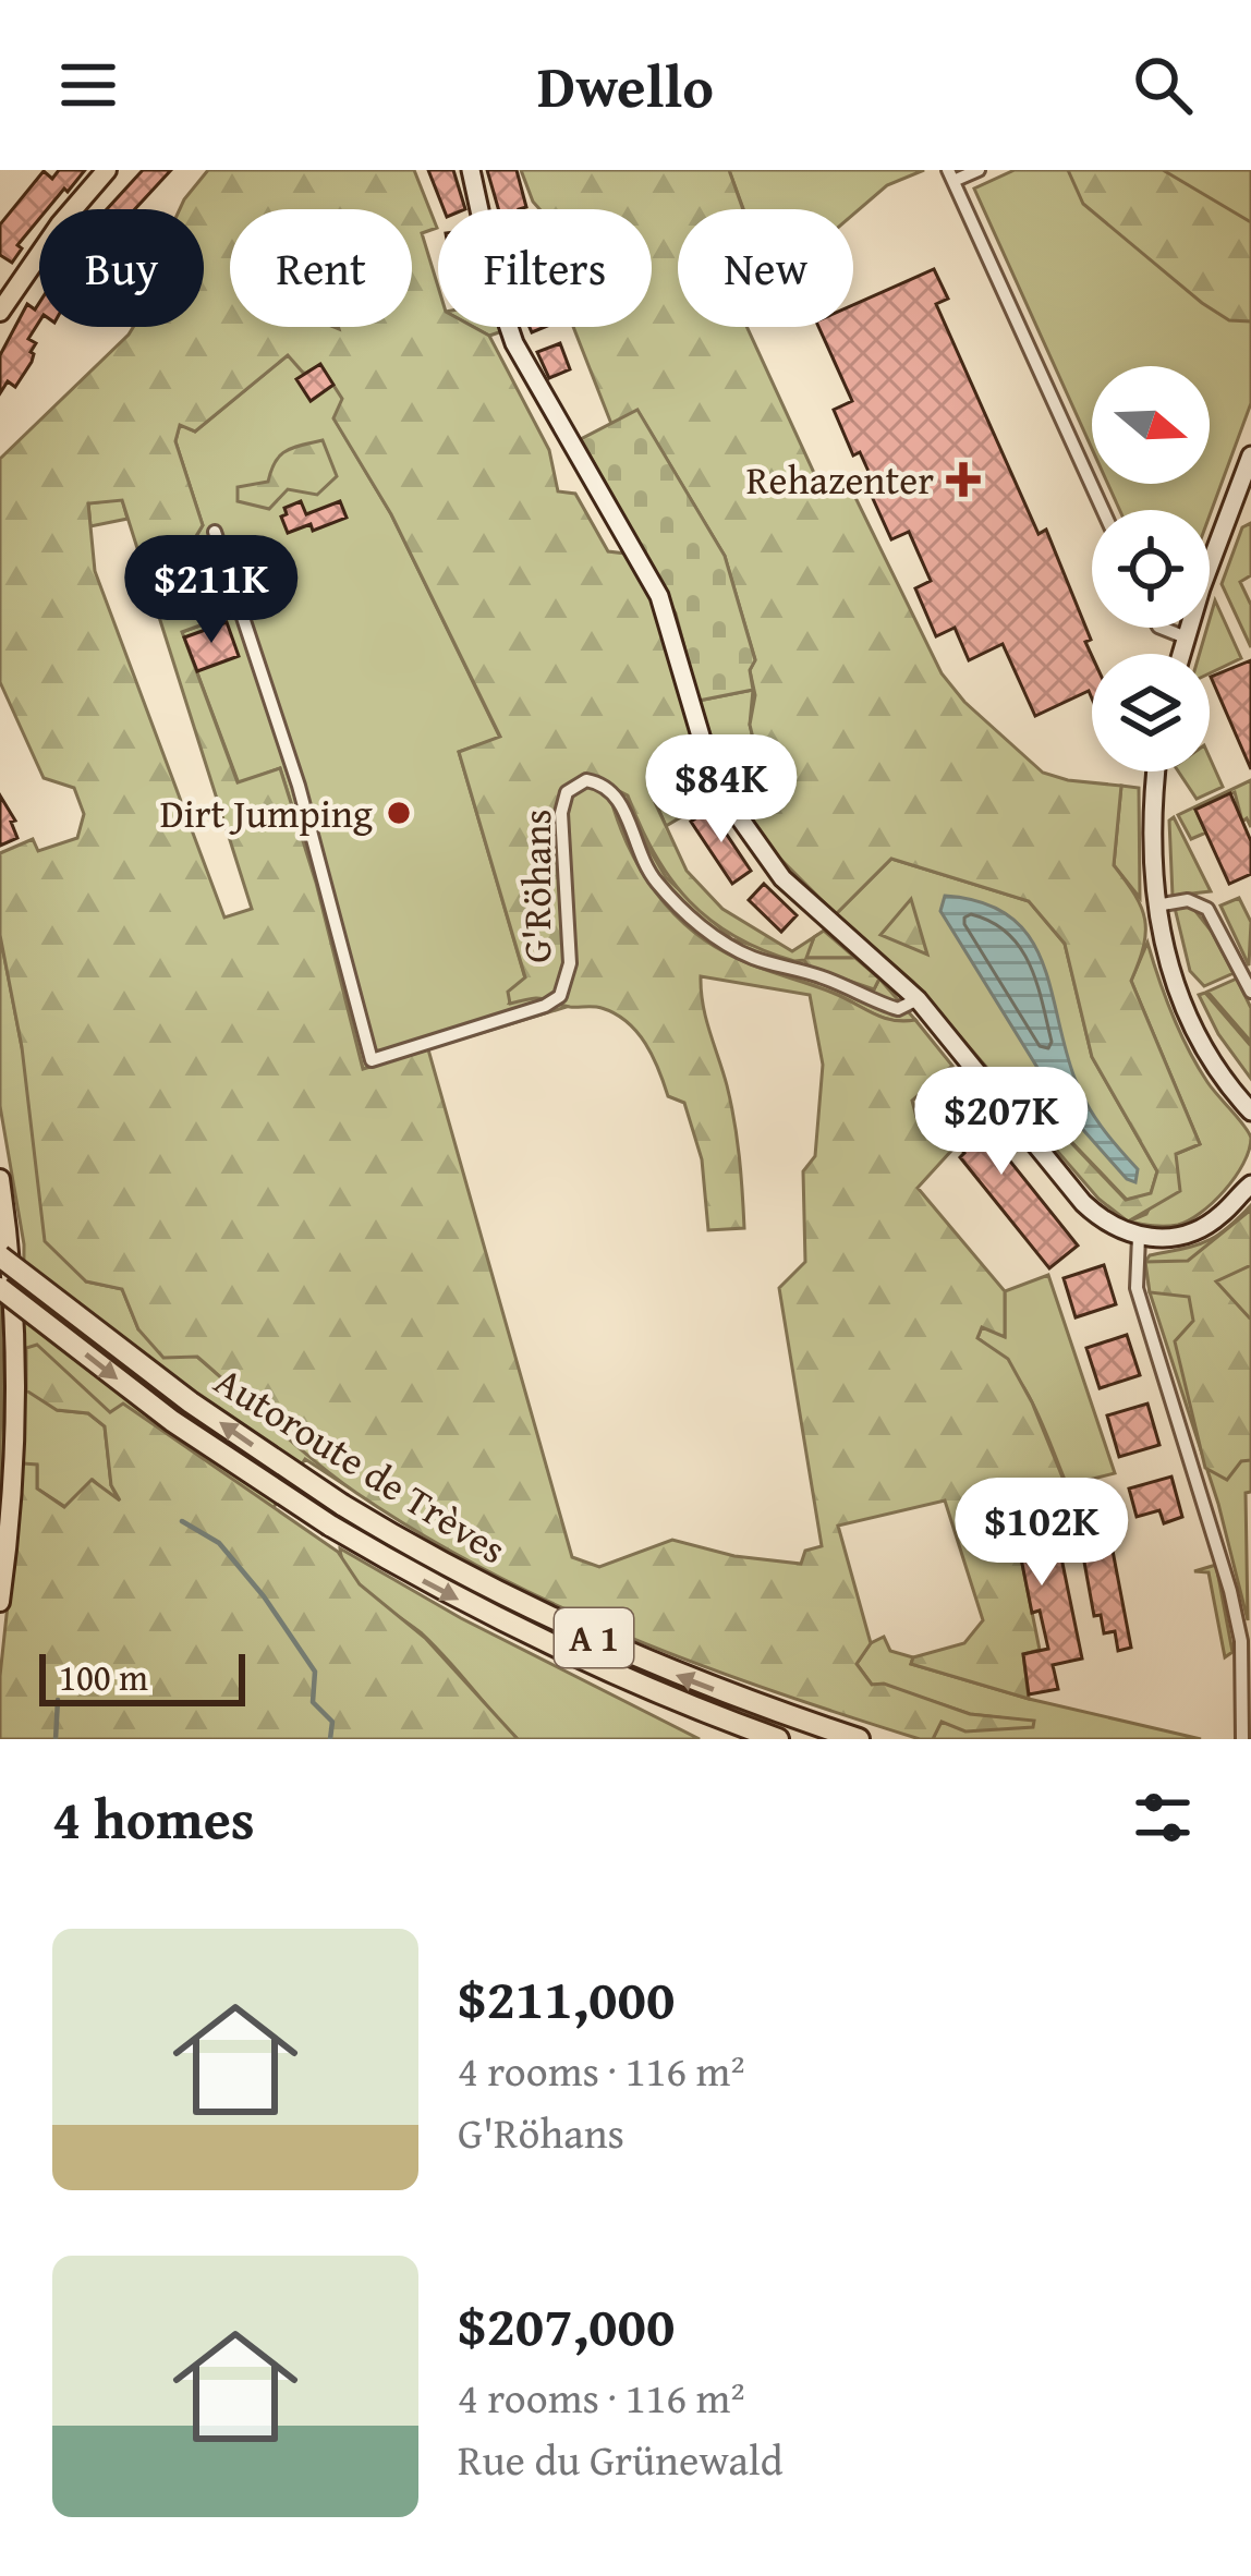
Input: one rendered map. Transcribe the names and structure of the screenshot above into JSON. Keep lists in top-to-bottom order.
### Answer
{
  "streets": {
    "highway": ["Autoroute de Trèves", "A 1"],
    "street": ["G'Röhans"]
  },
  "places": {
    "health": ["Rehazenter"],
    "other": ["Dirt Jumping"]
  },
  "scale_bar": "100 m",
  "north": "right",
  "page": {
    "header": "Dwello",
    "chip": [
      "Buy",
      "Rent",
      "Filters",
      "New"
    ],
    "price": [
      "$211K",
      "$84K",
      "$207K",
      "$102K"
    ],
    "scale": "100 m",
    "heading": "4 homes",
    "list": [
      {
        "name": "$211,000",
        "note": "4 rooms · 116 m² · G'Röhans"
      },
      {
        "name": "$207,000",
        "note": "4 rooms · 116 m² · Rue du Grünewald"
      }
    ]
  }
}
